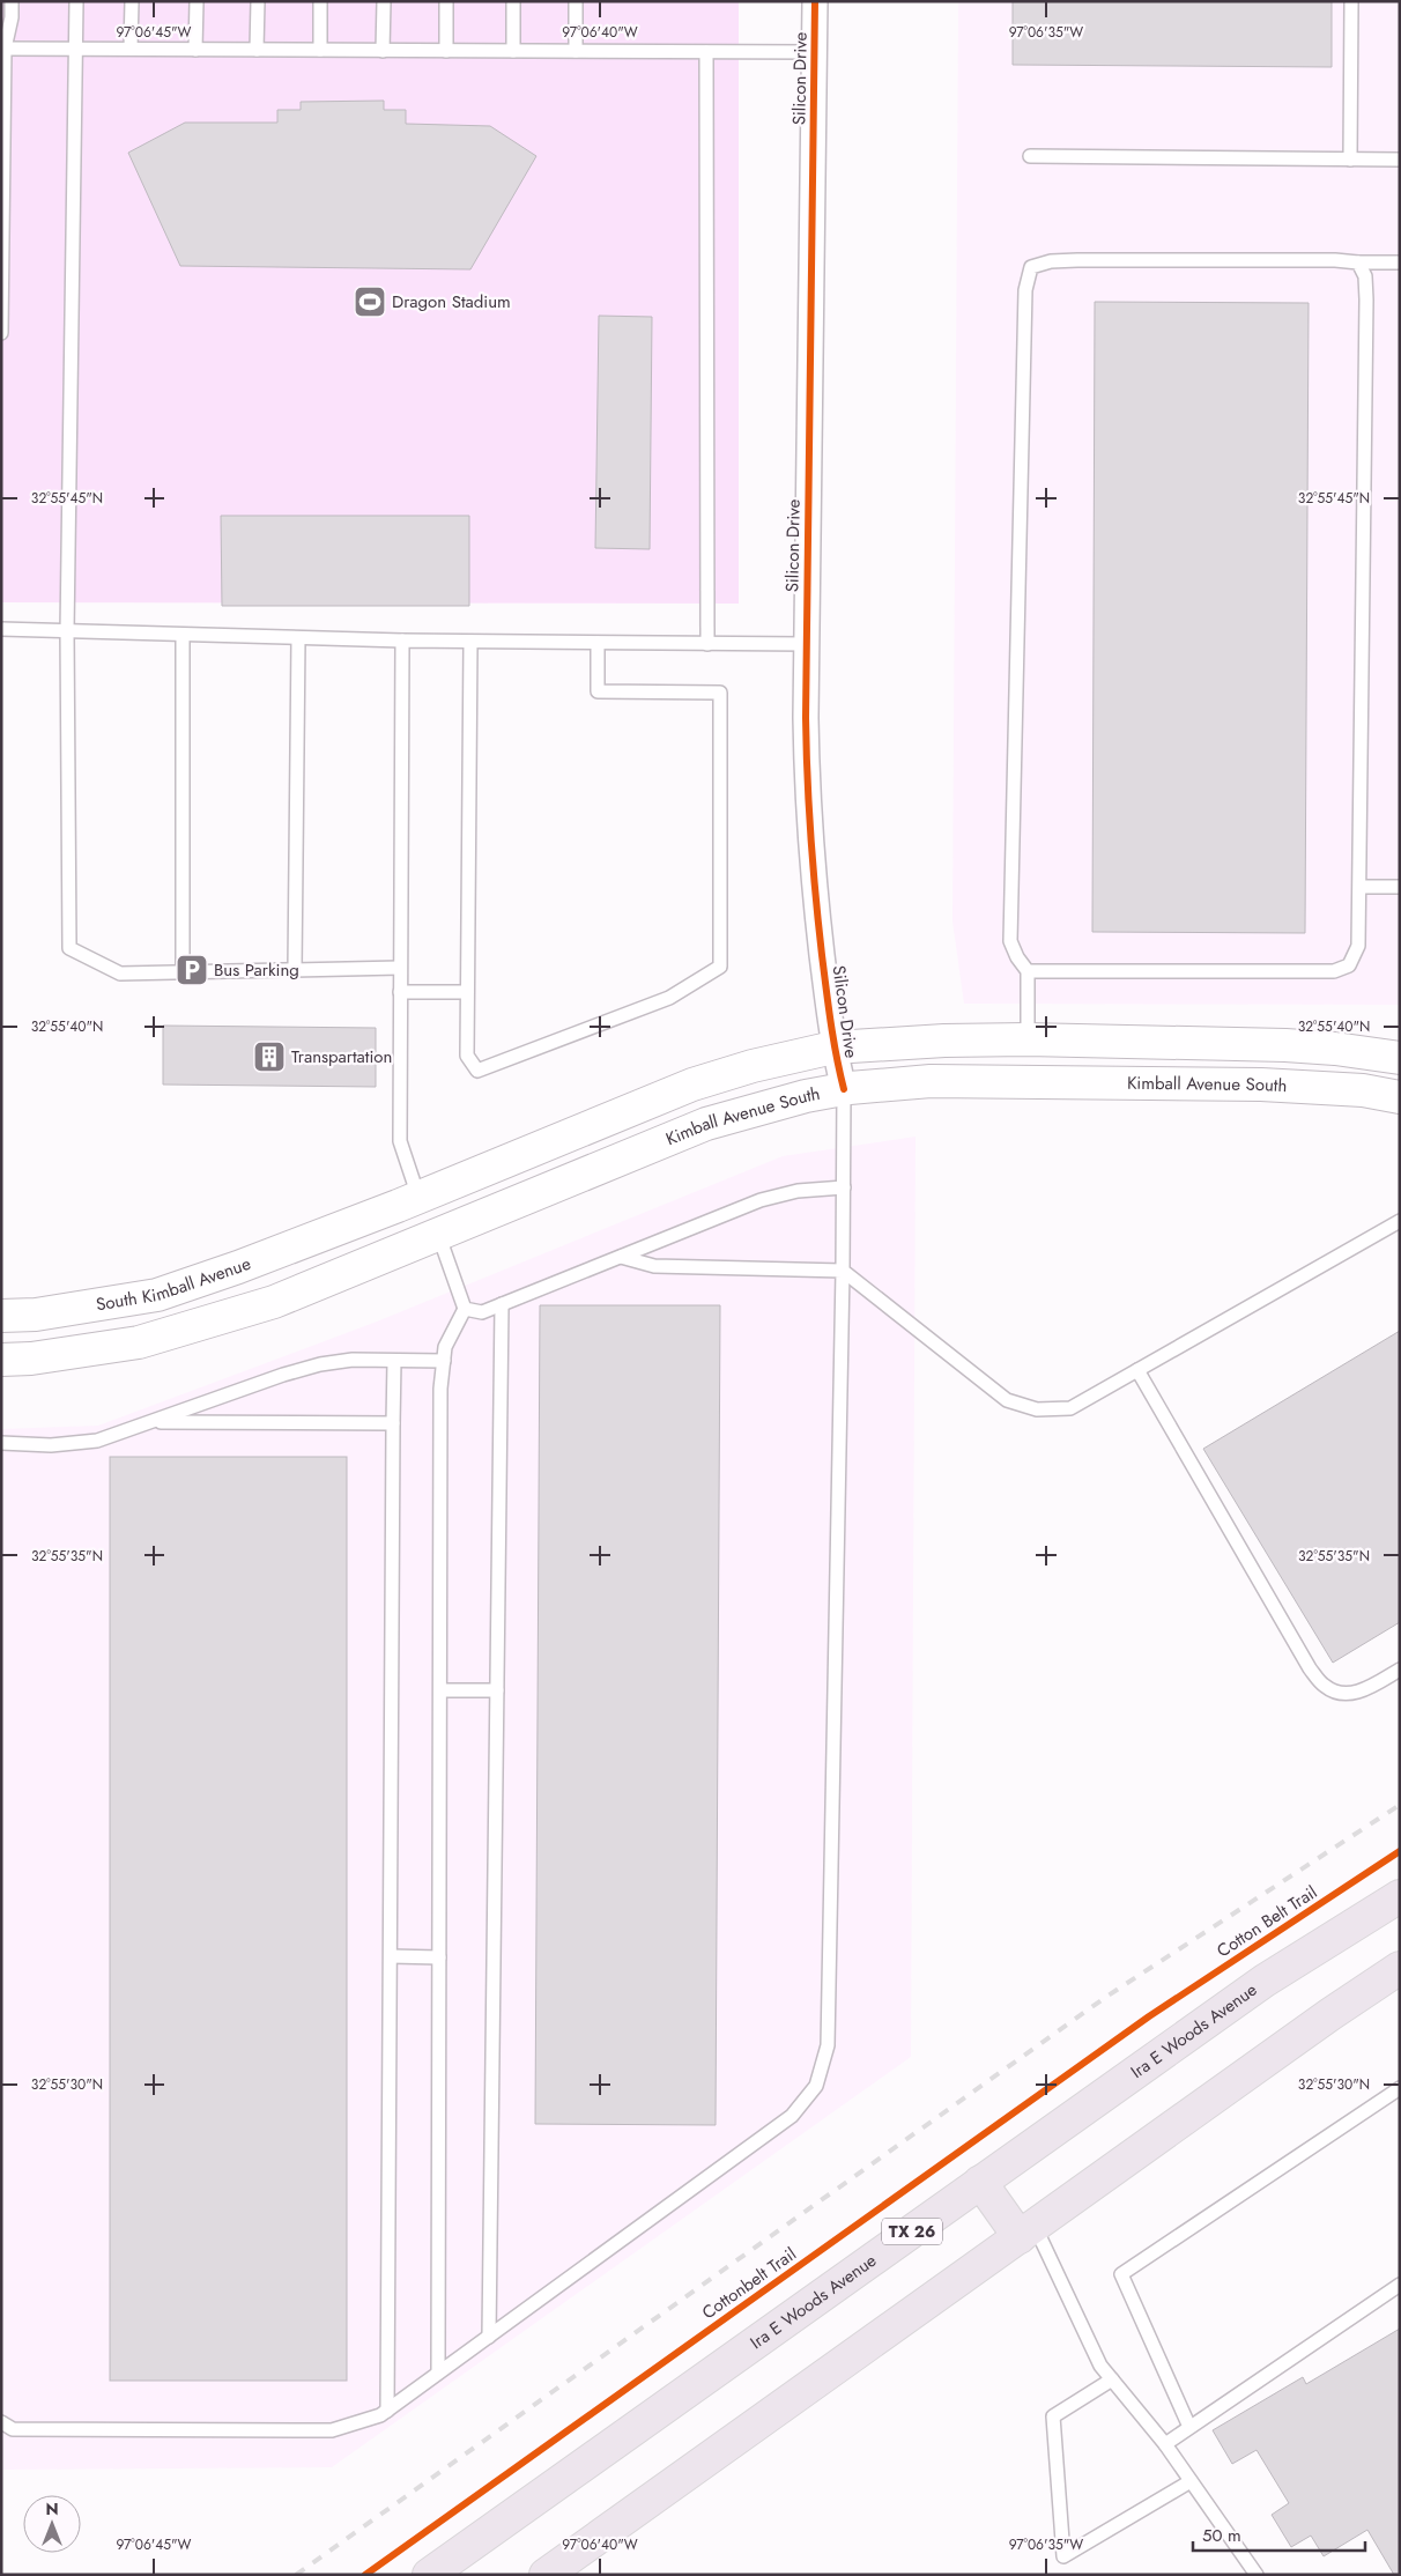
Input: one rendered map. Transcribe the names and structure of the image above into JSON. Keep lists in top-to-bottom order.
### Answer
{
  "streets": {
    "main road": [
      "Kimball Avenue South",
      "South Kimball Avenue",
      "Ira E Woods Avenue",
      "TX 26"
    ],
    "street": ["Silicon Drive"],
    "cycle path": ["Cotton Belt Trail"]
  },
  "crossings": [
    ["Silicon Drive", "Kimball Avenue South"]
  ],
  "places": {
    "sports": ["Dragon Stadium"],
    "parking": ["Bus Parking"],
    "building": ["Transpartation"]
  },
  "scale_bar": "50 m",
  "north": "top",
  "coordinates": [
    "97°06'45\"W",
    "97°06'40\"W",
    "97°06'35\"W",
    "32°55'45\"N",
    "32°55'40\"N",
    "32°55'35\"N",
    "32°55'30\"N"
  ]
}
